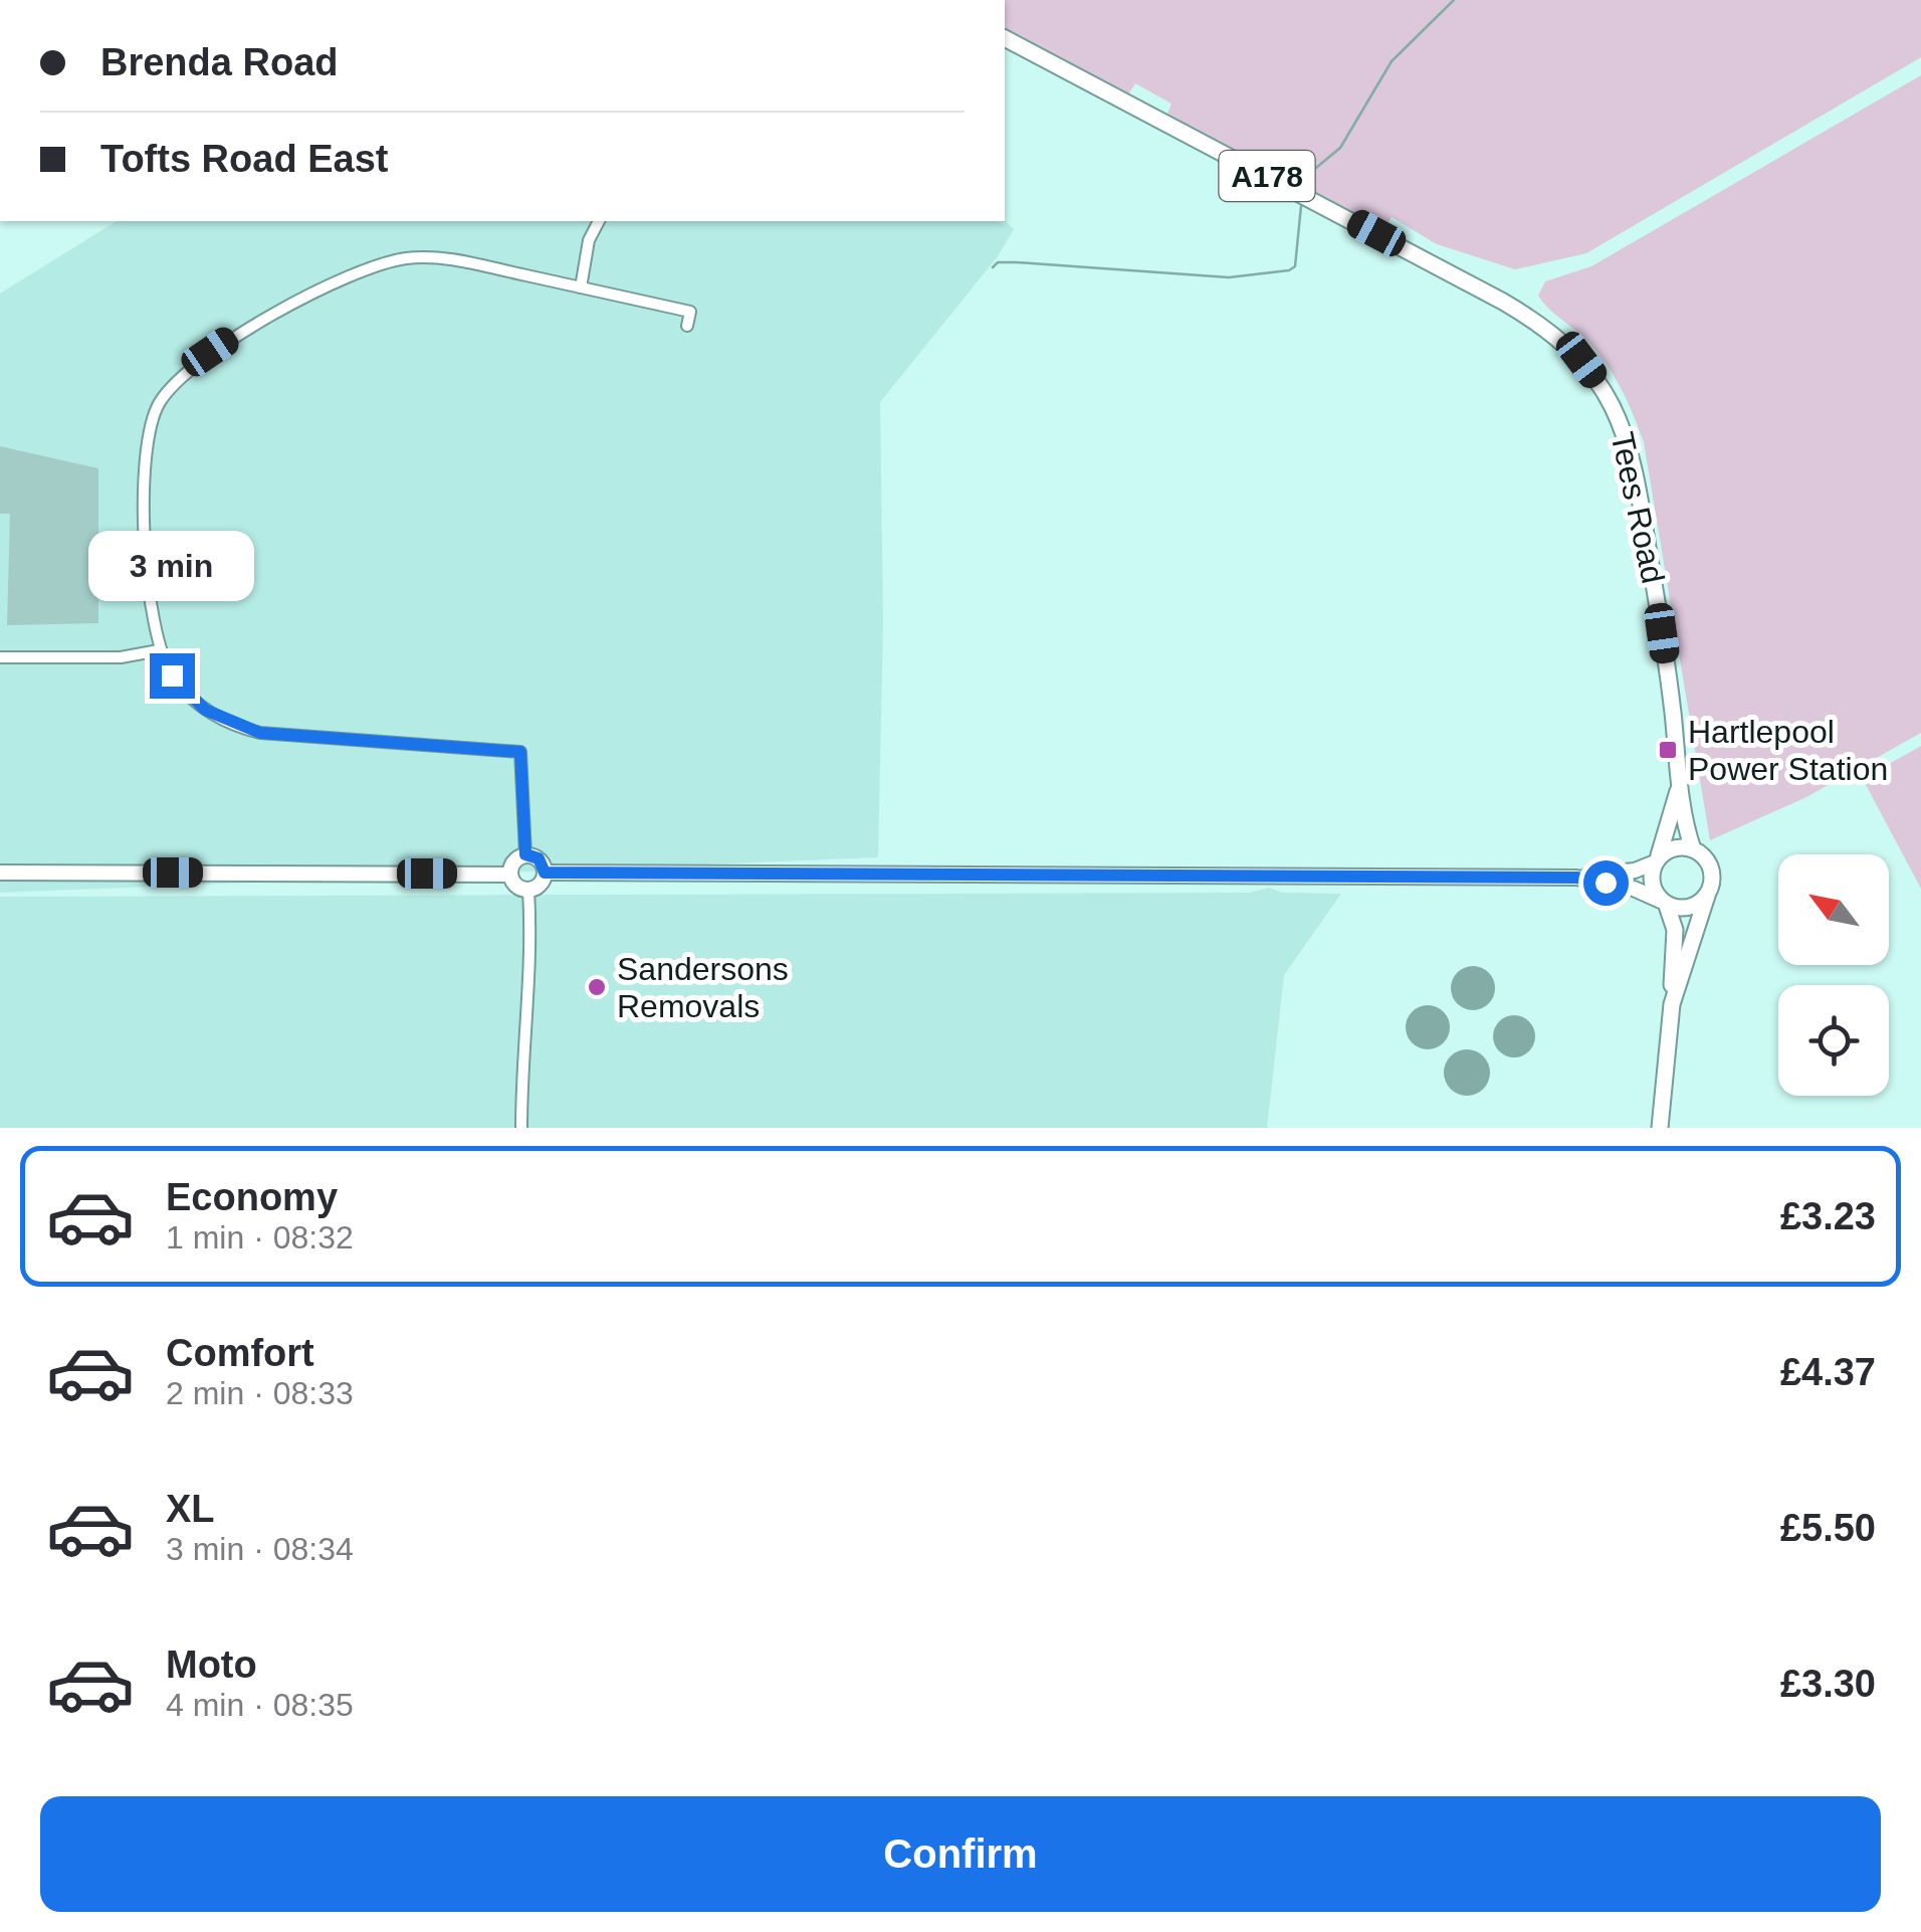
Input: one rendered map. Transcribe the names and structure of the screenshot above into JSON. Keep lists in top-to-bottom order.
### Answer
{
  "streets": {
    "main road": ["A178", "Tees Road"]
  },
  "crossings": [
    ["A178", "Tees Road"]
  ],
  "places": {
    "transit": ["Hartlepool Power Station"],
    "other": ["Sandersons Removals"]
  },
  "north": "top left",
  "page": {
    "banner": ["Brenda Road", "Tofts Road East"],
    "bubble": "3 min",
    "list": [
      {
        "name": "Economy",
        "note": "1 min · 08:32",
        "value": "£3.23"
      },
      {
        "name": "Comfort",
        "note": "2 min · 08:33",
        "value": "£4.37"
      },
      {
        "name": "XL",
        "note": "3 min · 08:34",
        "value": "£5.50"
      },
      {
        "name": "Moto",
        "note": "4 min · 08:35",
        "value": "£3.30"
      }
    ],
    "buttons": "Confirm"
  }
}
